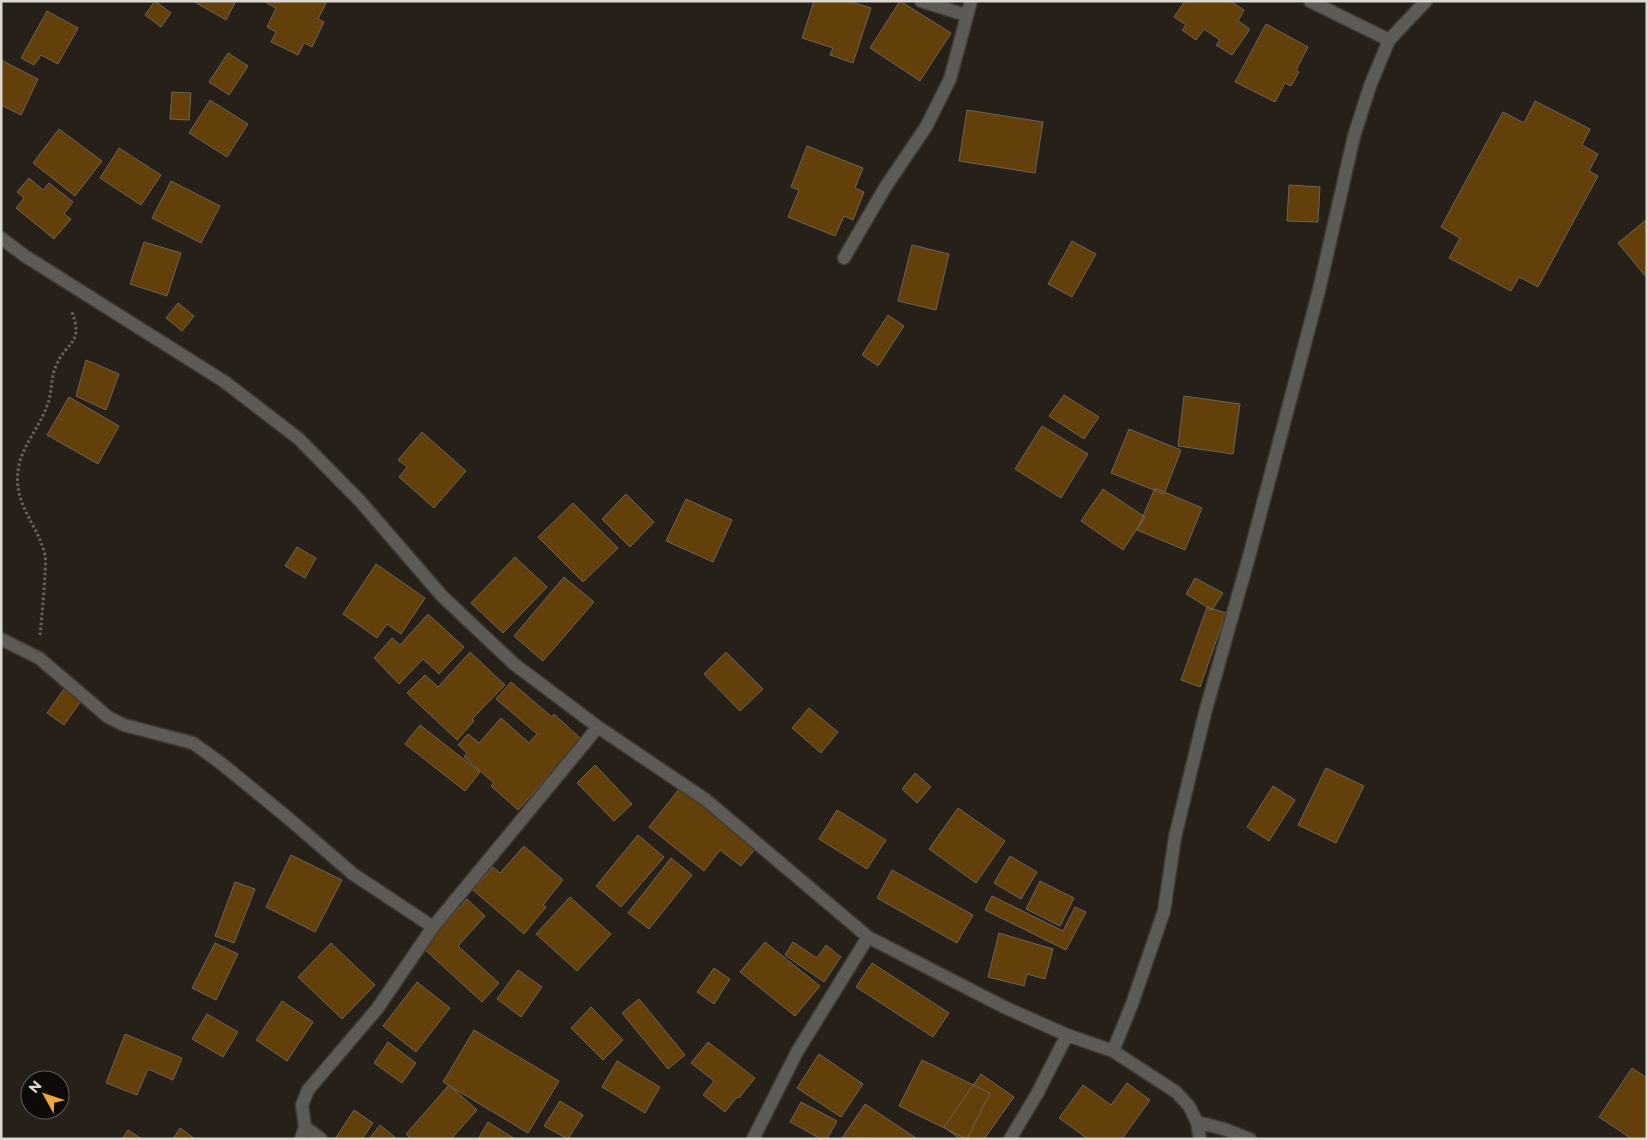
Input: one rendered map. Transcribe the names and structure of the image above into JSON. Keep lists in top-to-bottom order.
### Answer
{
  "north": "top left"
}
